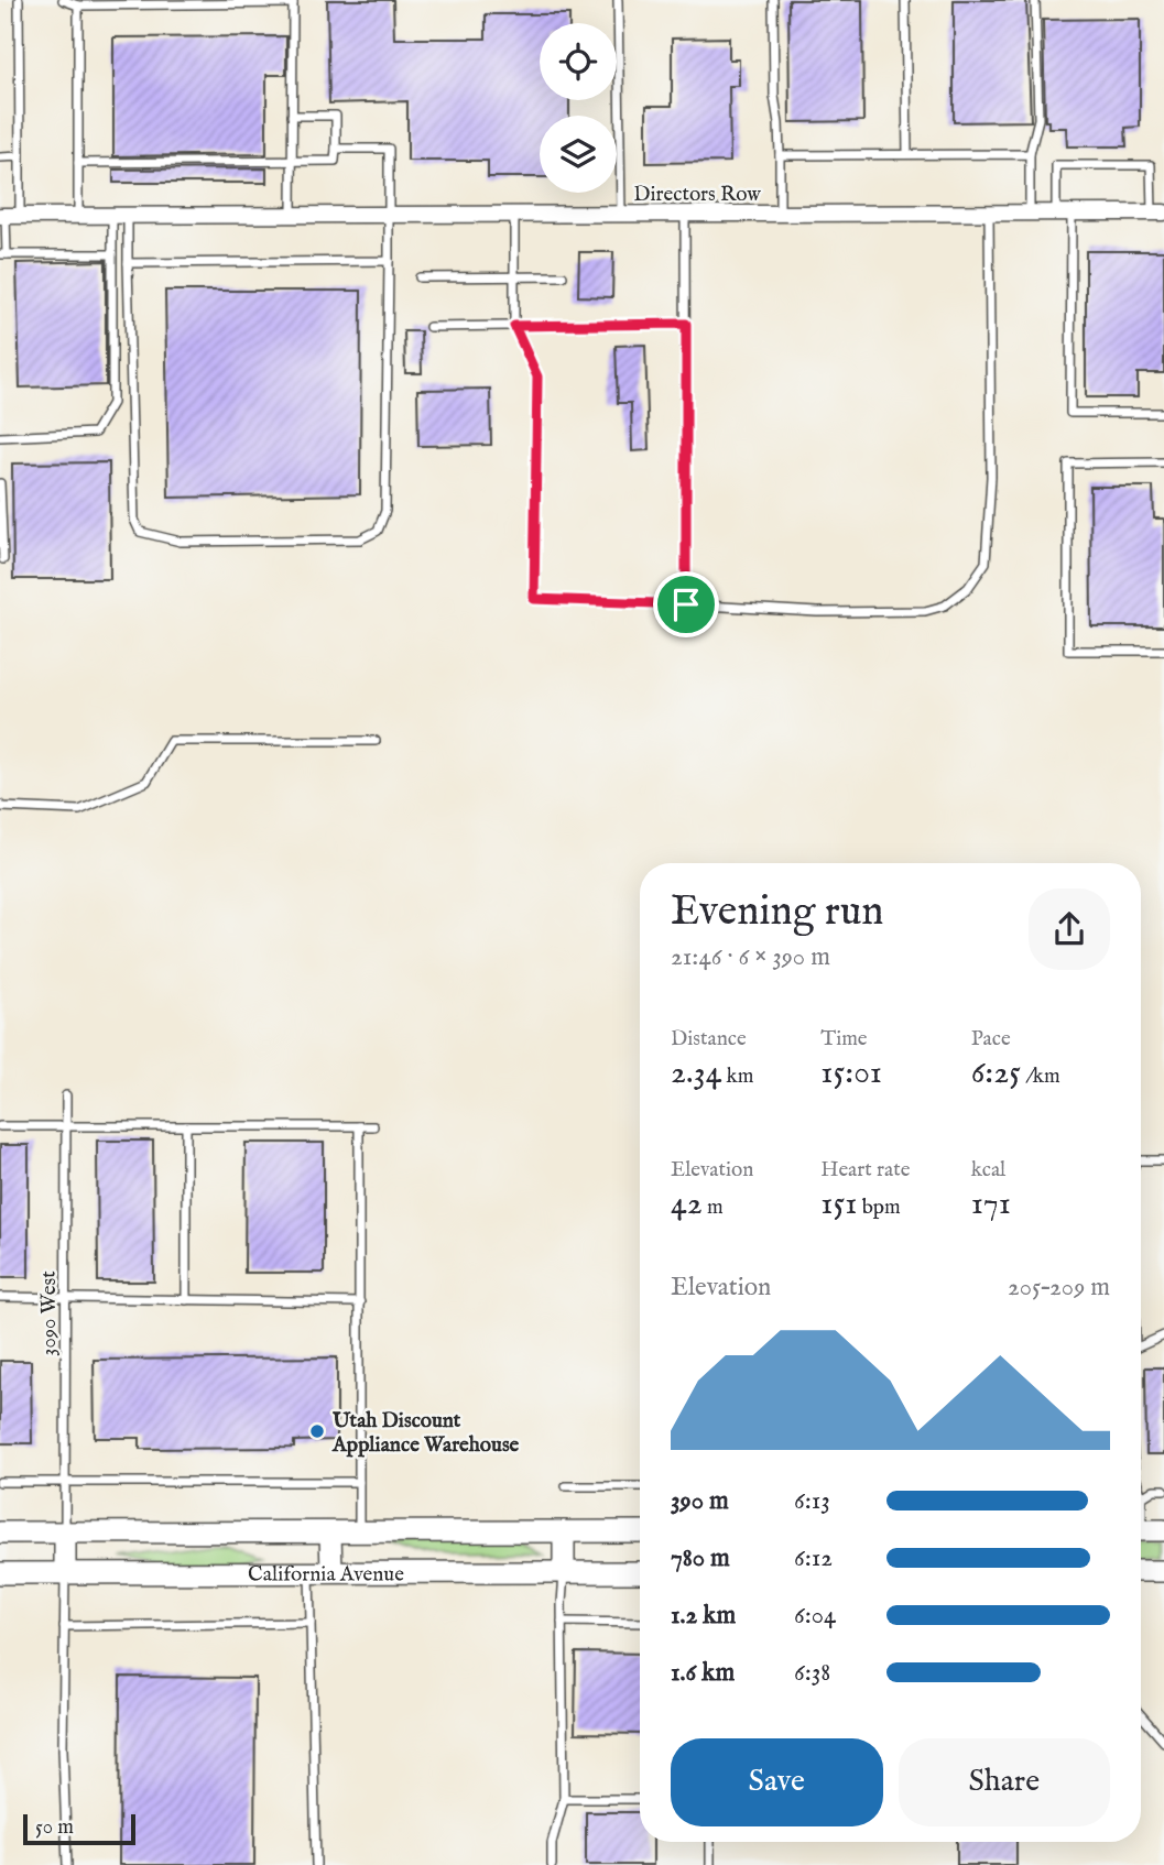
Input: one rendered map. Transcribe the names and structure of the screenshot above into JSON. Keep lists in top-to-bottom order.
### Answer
{
  "streets": {
    "main road": ["California Avenue"],
    "street": ["Directors Row"],
    "lane": ["3090 West"]
  },
  "crossings": [
    ["3090 West", "California Avenue"]
  ],
  "places": ["Utah Discount Appliance Warehouse"],
  "scale_bar": "50 m",
  "page": {
    "heading": ["Evening run", "21:46 · 6 × 390 m"],
    "stats": [
      ["Distance", "2.34 km"],
      ["Time", "15:01"],
      ["Pace", "6:25 /km"],
      ["Elevation", "42 m"],
      ["Heart rate", "151 bpm"],
      ["kcal", "171"]
    ],
    "chart": ["Elevation", "205–209 m"],
    "list": [
      {
        "name": "390 m",
        "note": "6:13"
      },
      {
        "name": "780 m",
        "note": "6:12"
      },
      {
        "name": "1.2 km",
        "note": "6:04"
      },
      {
        "name": "1.6 km",
        "note": "6:38"
      }
    ],
    "buttons": ["Save", "Share"],
    "scale": "50 m"
  }
}
